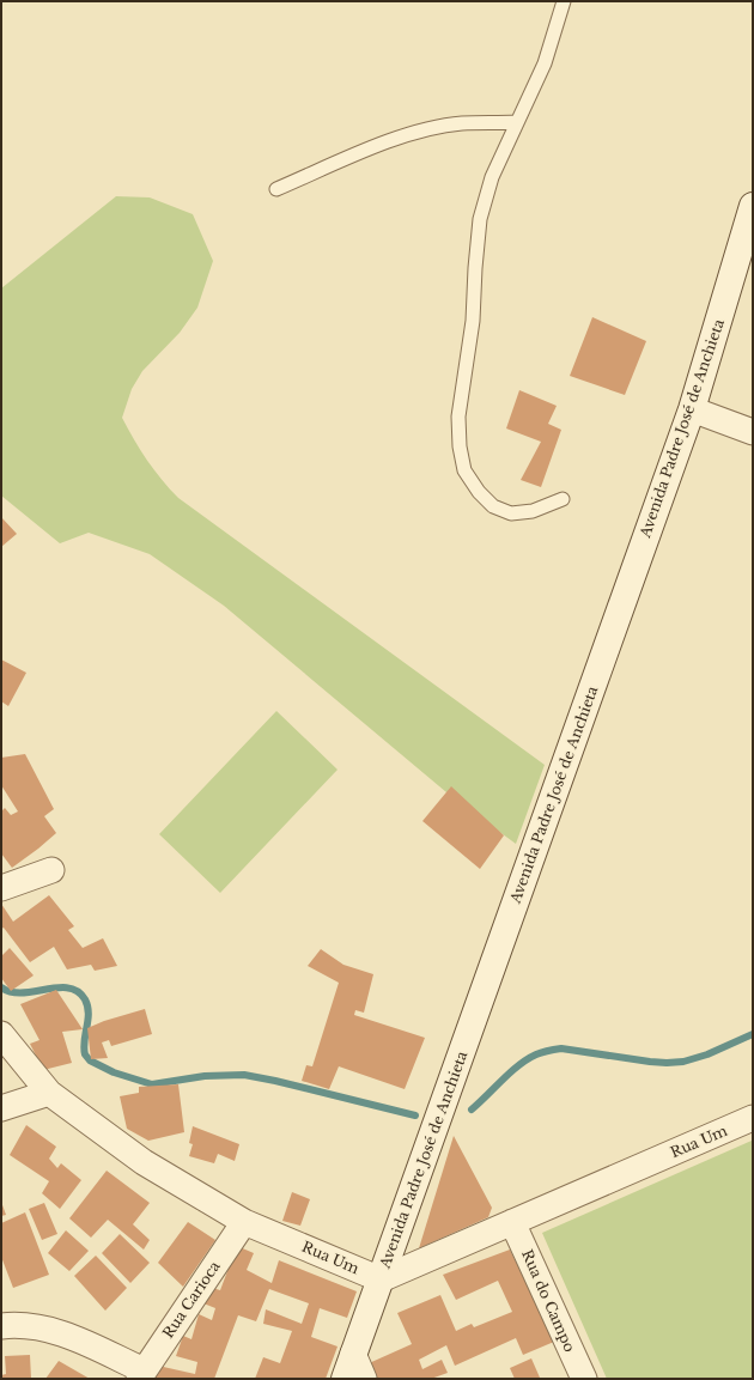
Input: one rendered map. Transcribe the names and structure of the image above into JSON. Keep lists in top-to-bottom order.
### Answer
{
  "streets": {
    "main road": ["Avenida Padre José de Anchieta"],
    "street": ["Rua Um", "Rua Carioca", "Rua do Campo"]
  },
  "crossings": [
    ["Avenida Padre José de Anchieta", "Rua Um"],
    ["Rua Um", "Rua Carioca"],
    ["Rua Um", "Rua do Campo"]
  ]
}
